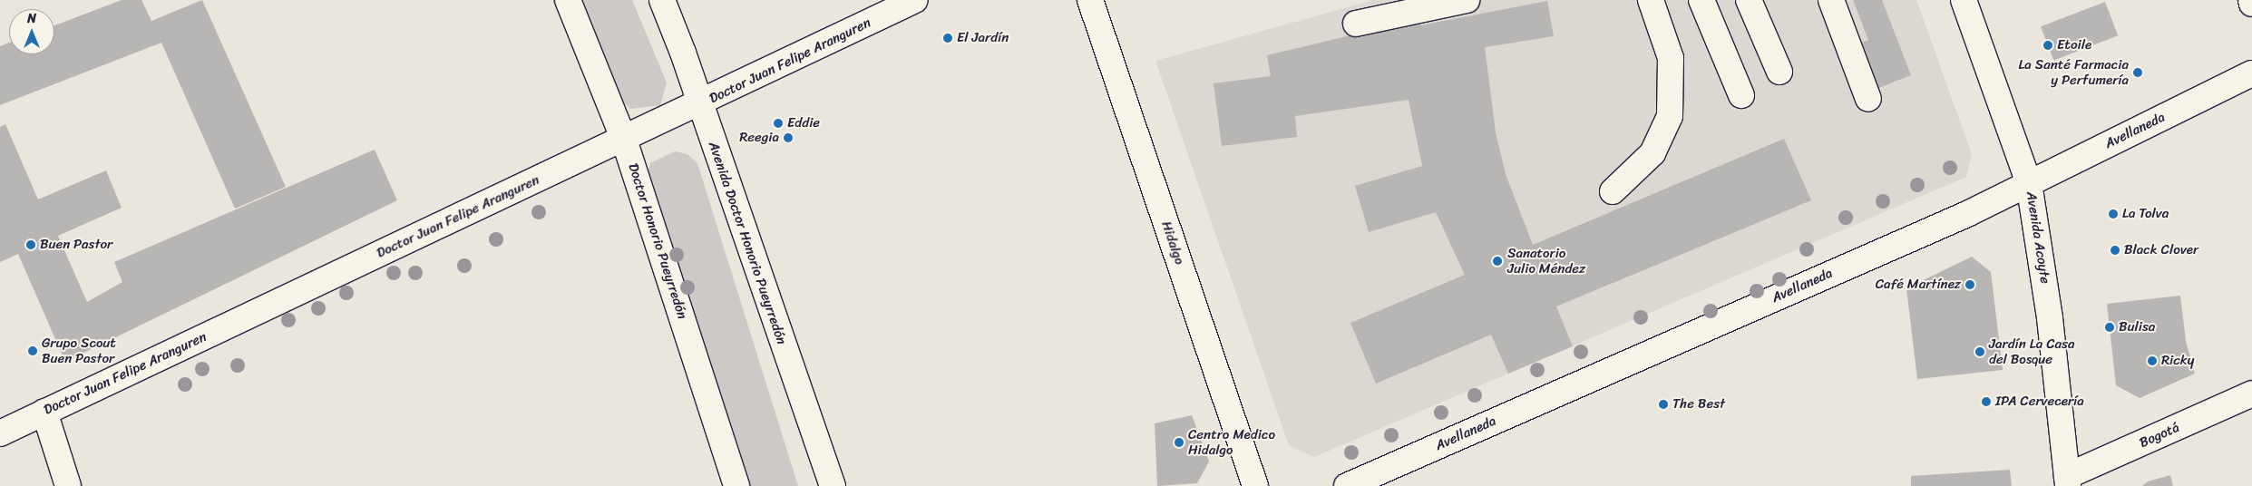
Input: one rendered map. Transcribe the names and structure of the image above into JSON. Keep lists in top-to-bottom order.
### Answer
{
  "streets": {
    "street": [
      "Doctor Juan Felipe Aranguren",
      "Avellaneda",
      "Avenida Acoyte",
      "Doctor Honorio Pueyrredón",
      "Avenida Doctor Honorio Pueyrredón",
      "Hidalgo",
      "Bogotá"
    ]
  },
  "crossings": [
    ["Doctor Juan Felipe Aranguren", "Doctor Honorio Pueyrredón"],
    ["Doctor Juan Felipe Aranguren", "Avenida Doctor Honorio Pueyrredón"],
    ["Avellaneda", "Avenida Acoyte"],
    ["Avenida Acoyte", "Bogotá"]
  ],
  "places": [
    "El Jardín",
    "Etoile",
    "La Santé Farmacia y Perfumería",
    "Eddie",
    "Reegia",
    "La Tolva",
    "Buen Pastor",
    "Black Clover",
    "Sanatorio Julio Méndez",
    "Café Martínez",
    "Bulisa",
    "Grupo Scout Buen Pastor",
    "Jardín La Casa del Bosque",
    "Ricky",
    "IPA Cervecería",
    "The Best",
    "Centro Medico Hidalgo"
  ],
  "north": "top"
}
